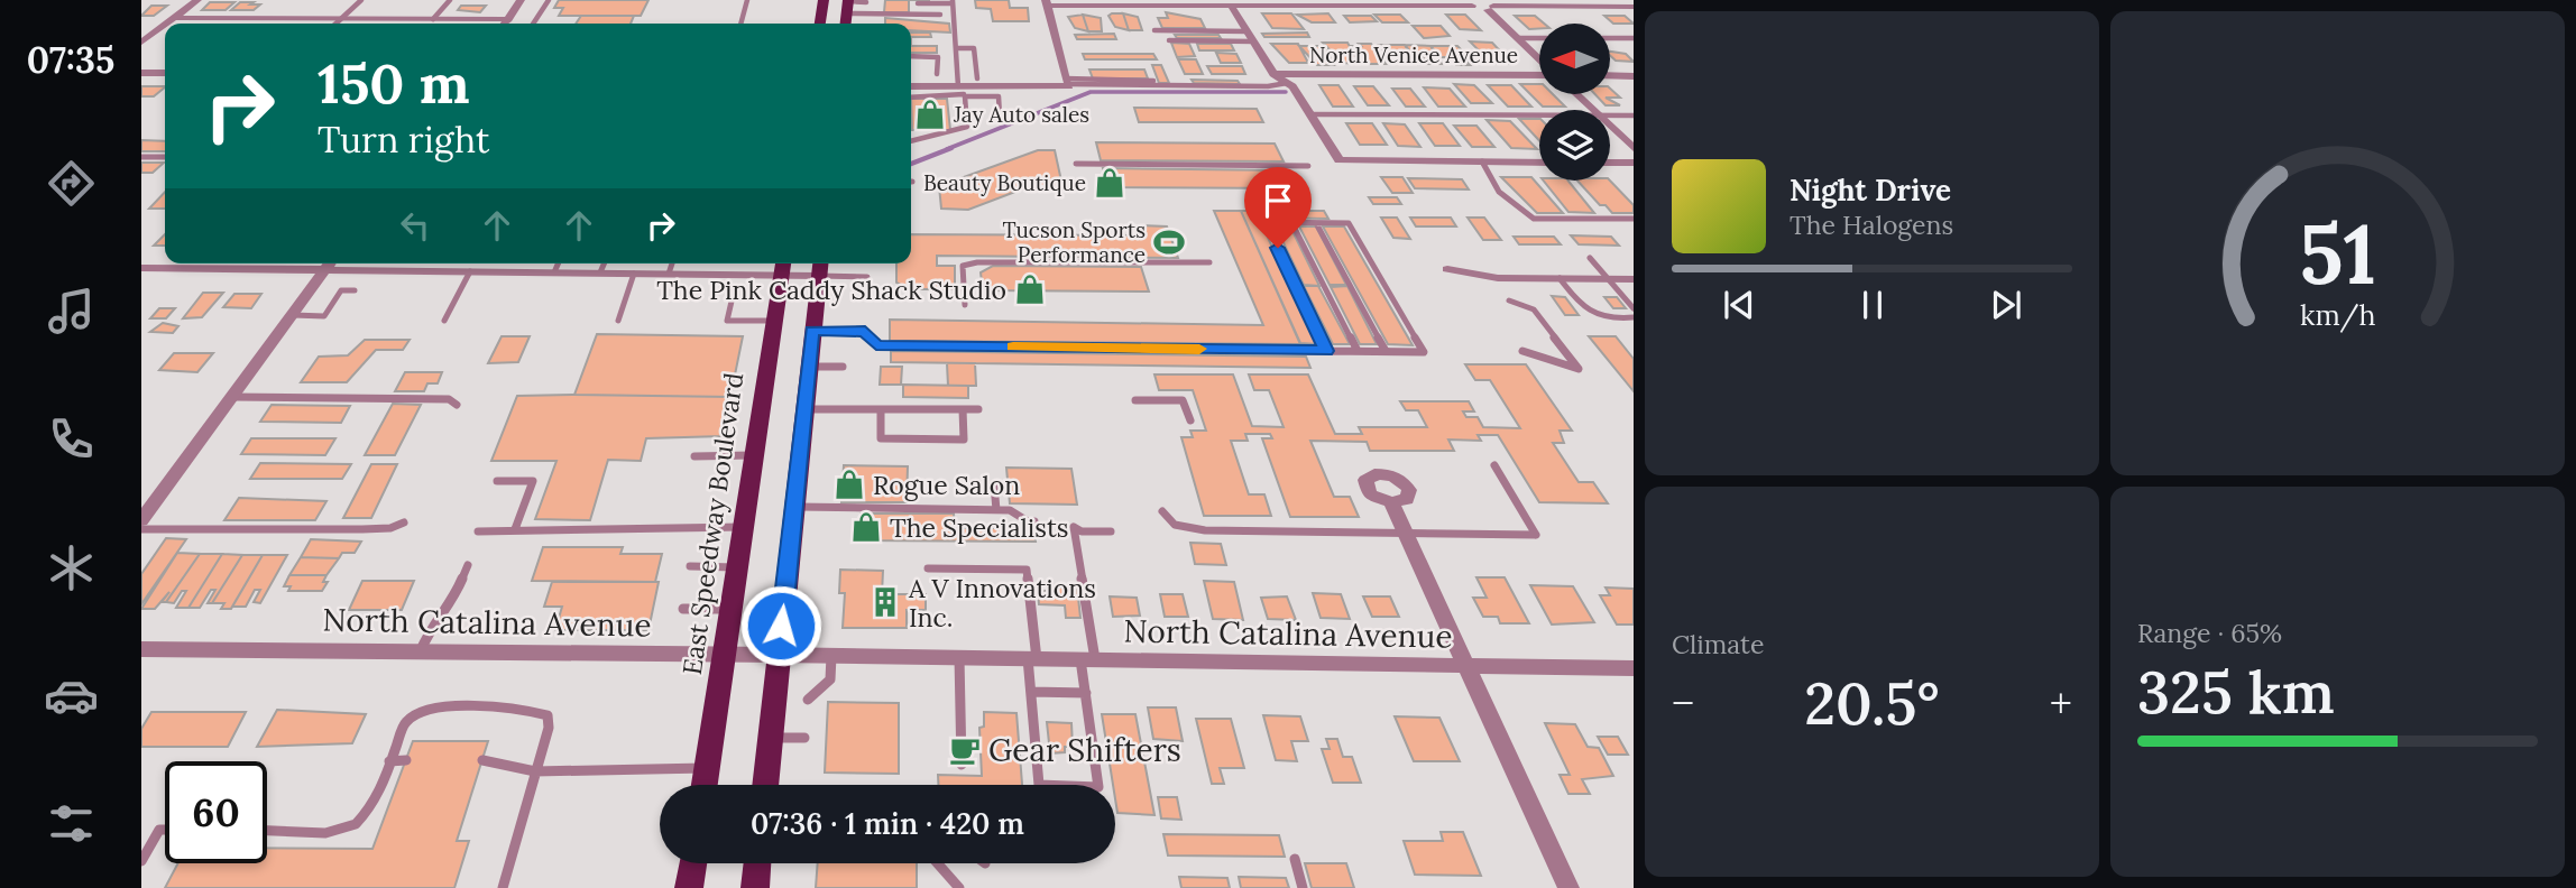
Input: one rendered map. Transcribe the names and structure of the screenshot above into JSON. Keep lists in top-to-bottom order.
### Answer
{
  "streets": {
    "main road": ["East Speedway Boulevard"],
    "street": ["North Venice Avenue", "North Catalina Avenue"]
  },
  "crossings": [
    ["East Speedway Boulevard", "North Catalina Avenue"]
  ],
  "places": {
    "shop": [
      "Jay Auto sales",
      "Beauty Boutique",
      "The Pink Caddy Shack Studio",
      "Rogue Salon",
      "The Specialists"
    ],
    "sports": ["Tucson Sports Performance"],
    "building": ["A V Innovations Inc."],
    "cafe": ["Gear Shifters"]
  },
  "north": "left",
  "page": {
    "tabs": "07:35",
    "turn": ["150 m", "Turn right"],
    "song": ["Night Drive", "The Halogens"],
    "tile": [
      "Climate",
      ["Range · 65%", "325 km"]
    ],
    "heat": ["−", "20.5°", "+"],
    "limit": "60",
    "trip": "07:36 · 1 min · 420 m",
    "gauge": ["51", "km/h"]
  }
}
